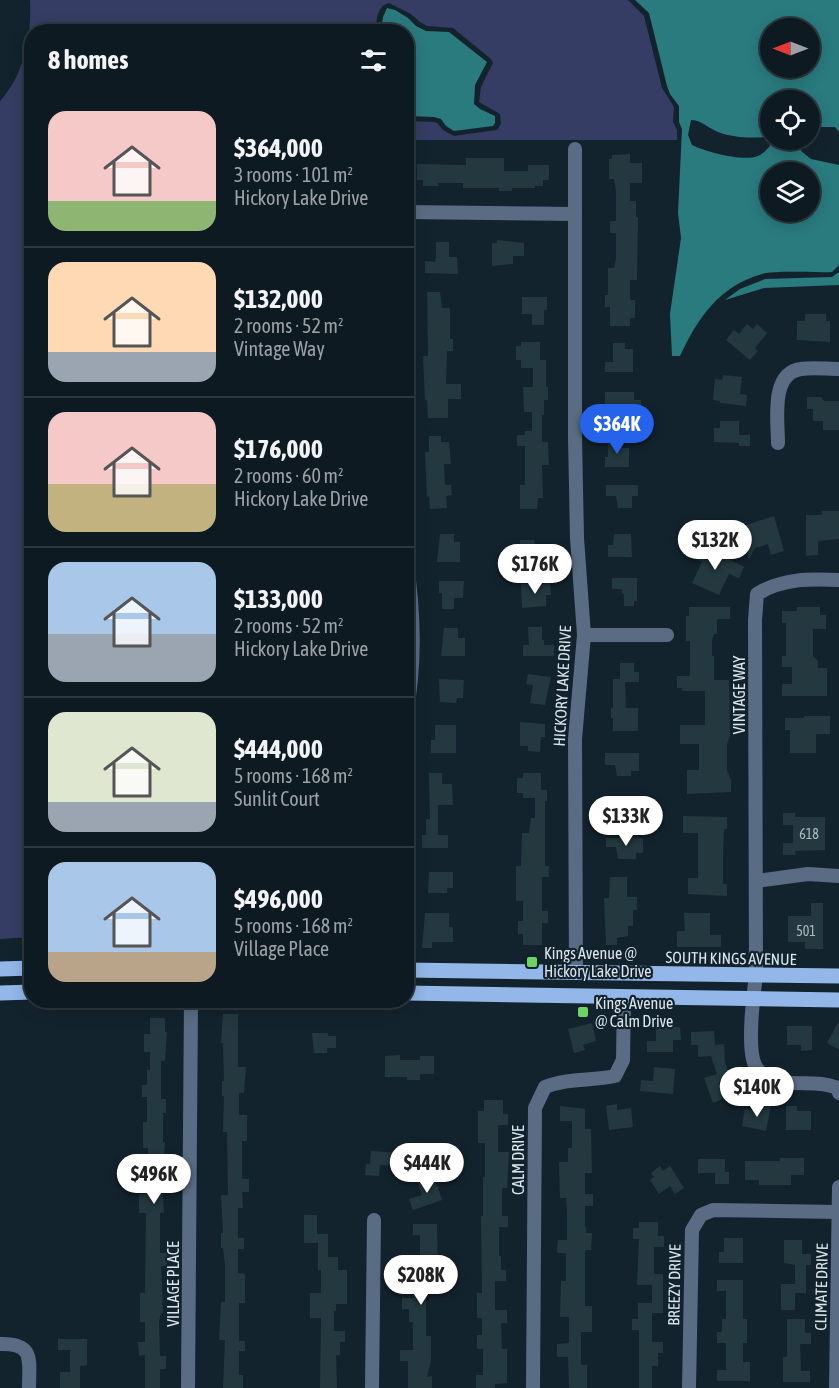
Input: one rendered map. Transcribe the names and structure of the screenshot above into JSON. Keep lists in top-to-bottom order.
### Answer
{
  "streets": {
    "main road": ["SOUTH KINGS AVENUE"],
    "street": [
      "HICKORY LAKE DRIVE",
      "VINTAGE WAY",
      "CALM DRIVE",
      "VILLAGE PLACE",
      "BREEZY DRIVE",
      "CLIMATE DRIVE"
    ]
  },
  "crossings": [
    ["HICKORY LAKE DRIVE", "SOUTH KINGS AVENUE"],
    ["VINTAGE WAY", "SOUTH KINGS AVENUE"],
    ["BREEZY DRIVE", "CLIMATE DRIVE"]
  ],
  "places": {
    "transit": ["Kings Avenue @ Hickory Lake Drive", "Kings Avenue @ Calm Drive"]
  },
  "house_numbers": ["618", "501"],
  "north": "left",
  "page": {
    "heading": "8 homes",
    "list": [
      {
        "name": "$364,000",
        "note": "3 rooms · 101 m² · Hickory Lake Drive"
      },
      {
        "name": "$132,000",
        "note": "2 rooms · 52 m² · Vintage Way"
      },
      {
        "name": "$176,000",
        "note": "2 rooms · 60 m² · Hickory Lake Drive"
      },
      {
        "name": "$133,000",
        "note": "2 rooms · 52 m² · Hickory Lake Drive"
      },
      {
        "name": "$444,000",
        "note": "5 rooms · 168 m² · Sunlit Court"
      },
      {
        "name": "$496,000",
        "note": "5 rooms · 168 m² · Village Place"
      }
    ],
    "price": [
      "$364K",
      "$132K",
      "$176K",
      "$133K",
      "$140K",
      "$444K",
      "$496K",
      "$208K"
    ]
  }
}
